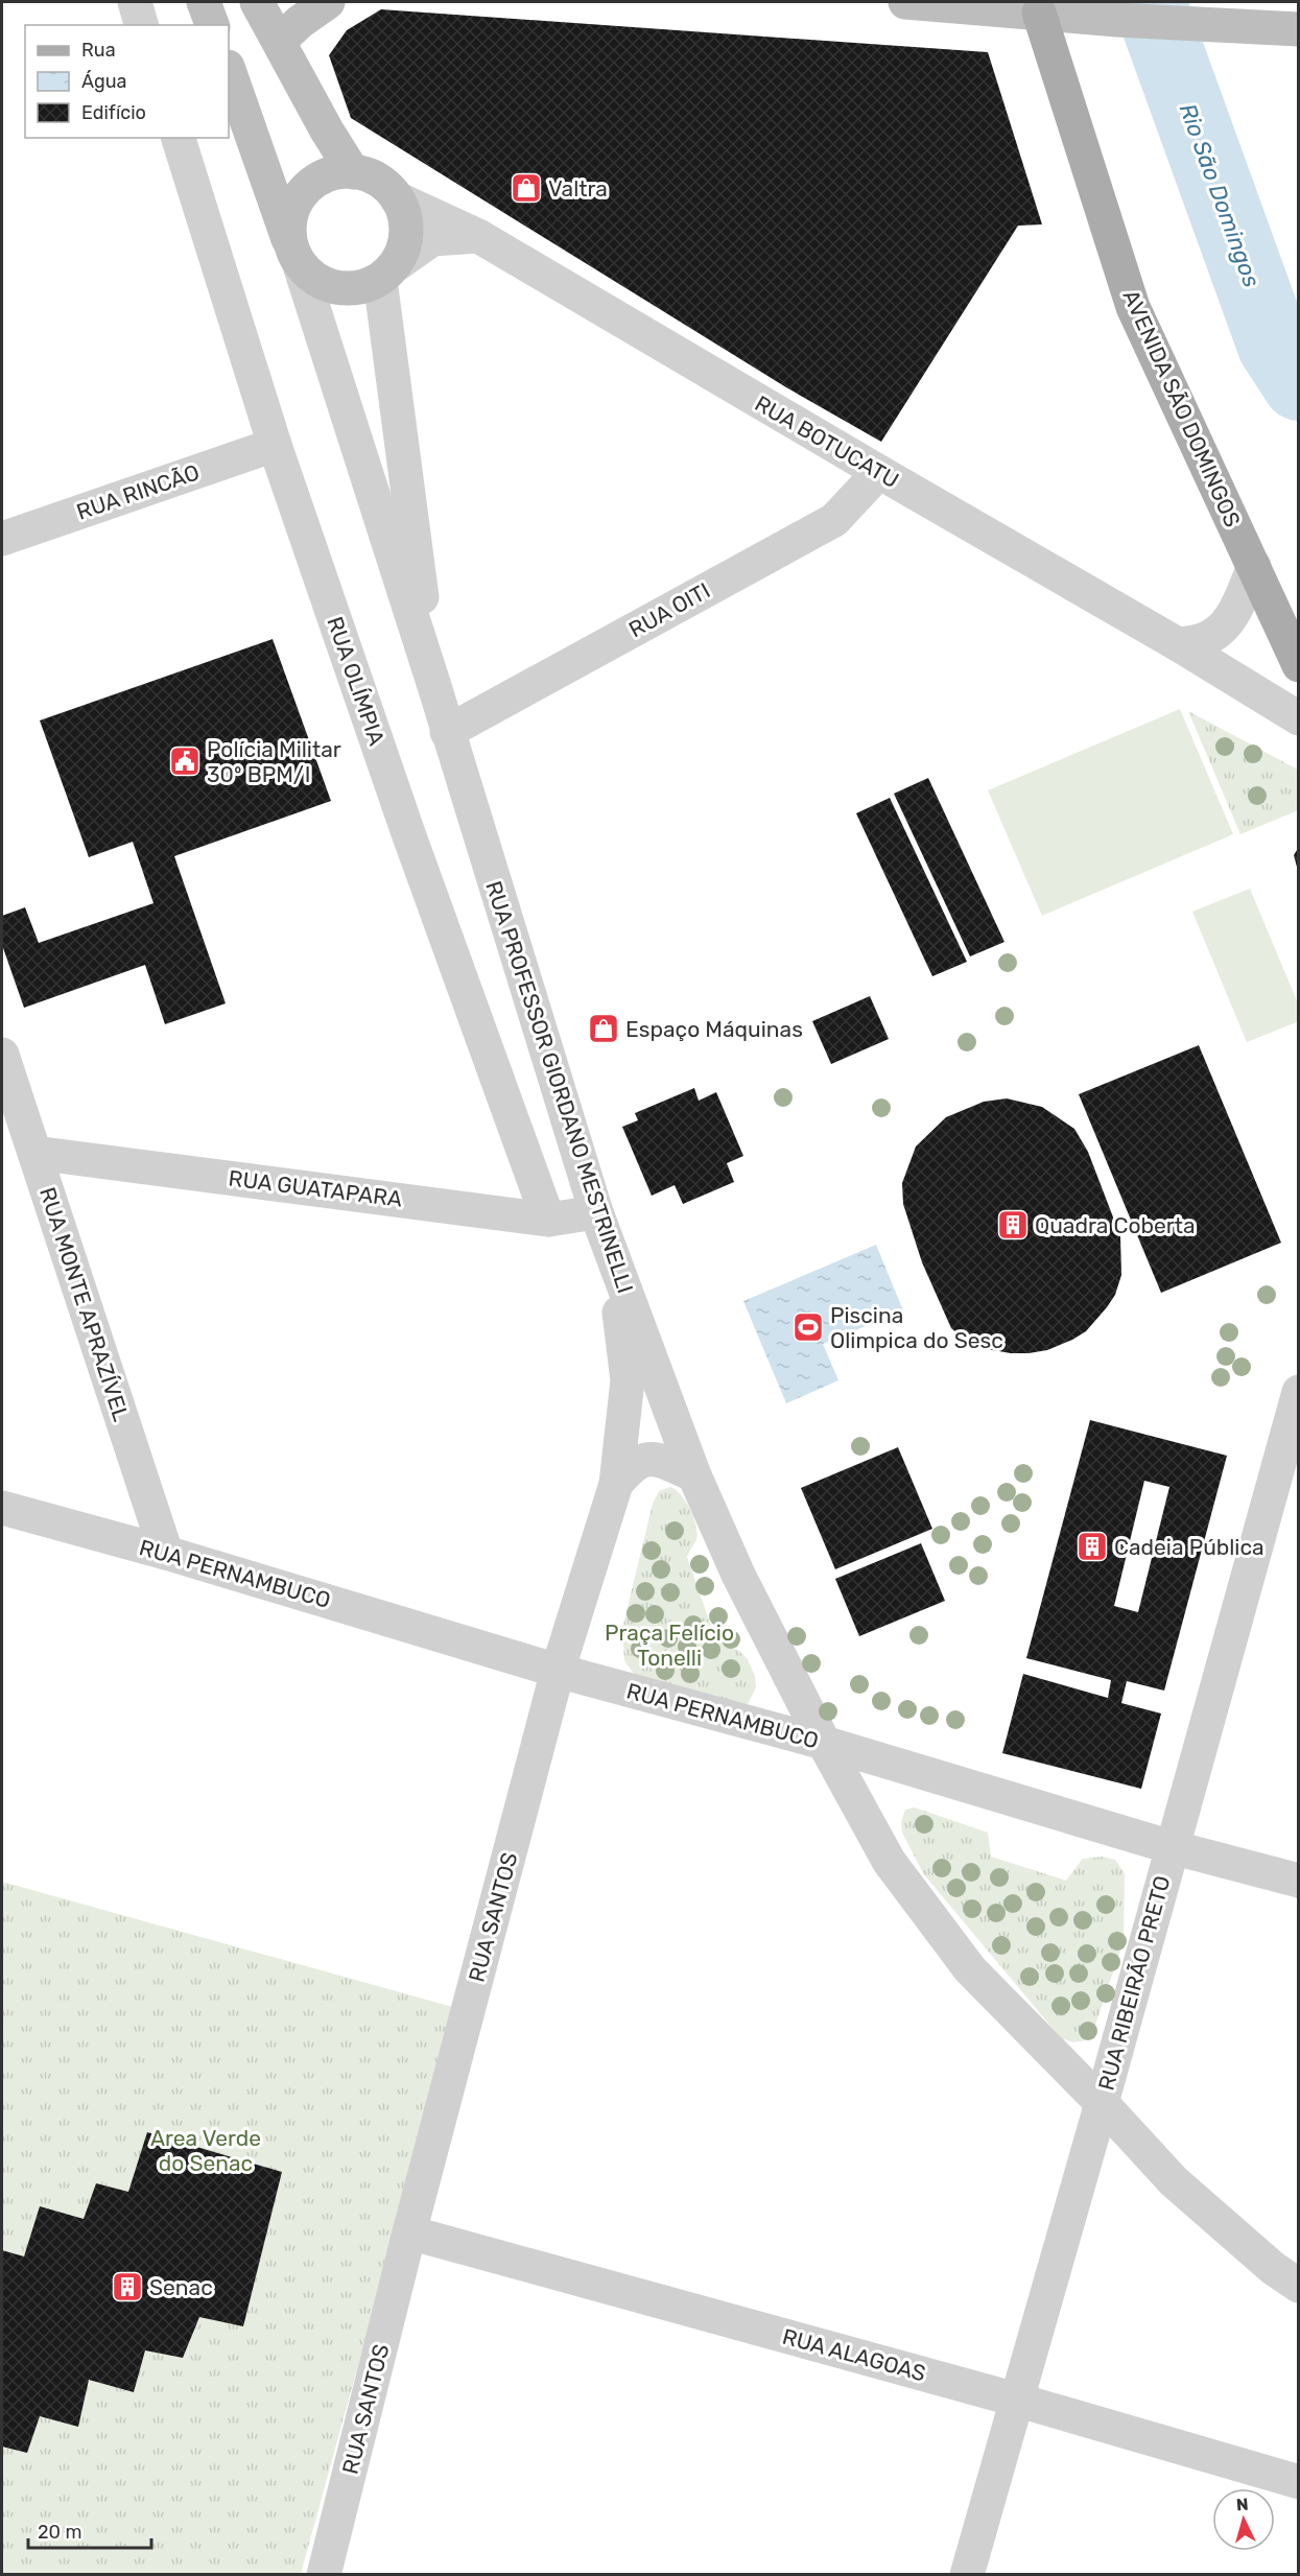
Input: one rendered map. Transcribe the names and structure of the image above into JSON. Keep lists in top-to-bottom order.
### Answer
{
  "streets": {
    "main road": ["AVENIDA SÃO DOMINGOS", "RUA PROFESSOR GIORDANO MESTRINELLI"],
    "street": [
      "RUA BOTUCATU",
      "RUA RINCÃO",
      "RUA OITI",
      "RUA OLÍMPIA",
      "RUA GUATAPARA",
      "RUA MONTE APRAZÍVEL",
      "RUA PERNAMBUCO",
      "RUA SANTOS",
      "RUA RIBEIRÃO PRETO",
      "RUA ALAGOAS"
    ]
  },
  "crossings": [
    ["RUA BOTUCATU", "RUA OITI"],
    ["RUA BOTUCATU", "RUA PROFESSOR GIORDANO MESTRINELLI"],
    ["RUA RINCÃO", "RUA OLÍMPIA"],
    ["RUA OITI", "RUA PROFESSOR GIORDANO MESTRINELLI"],
    ["RUA OLÍMPIA", "RUA GUATAPARA"],
    ["RUA PROFESSOR GIORDANO MESTRINELLI", "RUA GUATAPARA"],
    ["RUA PROFESSOR GIORDANO MESTRINELLI", "RUA PERNAMBUCO"],
    ["RUA PROFESSOR GIORDANO MESTRINELLI", "RUA SANTOS"],
    ["RUA PROFESSOR GIORDANO MESTRINELLI", "RUA RIBEIRÃO PRETO"],
    ["RUA GUATAPARA", "RUA MONTE APRAZÍVEL"],
    ["RUA MONTE APRAZÍVEL", "RUA PERNAMBUCO"],
    ["RUA PERNAMBUCO", "RUA SANTOS"],
    ["RUA PERNAMBUCO", "RUA RIBEIRÃO PRETO"],
    ["RUA SANTOS", "RUA ALAGOAS"],
    ["RUA RIBEIRÃO PRETO", "RUA ALAGOAS"]
  ],
  "water": ["Rio São Domingos"],
  "parks": ["Praça Felício Tonelli", "Area Verde do Senac"],
  "places": {
    "shop": ["Valtra", "Espaço Máquinas"],
    "public building": ["Polícia Militar 30º BPM/I"],
    "building": ["Quadra Coberta", "Cadeia Pública", "Senac"],
    "sports": ["Piscina Olimpica do Sesc"]
  },
  "legend": ["Rua", "Água", "Edifício"],
  "scale_bar": "20 m",
  "north": "top"
}
